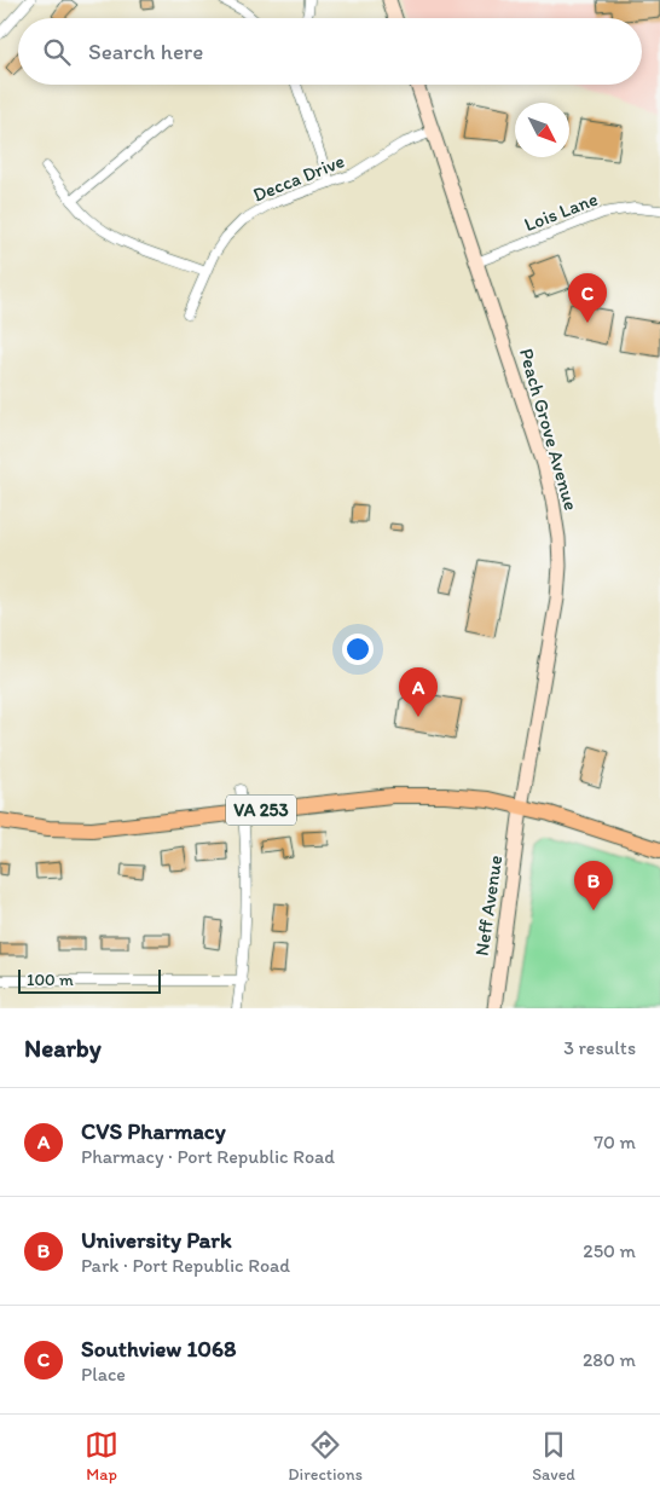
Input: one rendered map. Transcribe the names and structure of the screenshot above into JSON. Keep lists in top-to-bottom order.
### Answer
{
  "streets": {
    "main road": ["Peach Grove Avenue", "VA 253", "Neff Avenue"],
    "street": ["Decca Drive", "Lois Lane"]
  },
  "crossings": [
    ["Decca Drive", "Peach Grove Avenue"],
    ["Lois Lane", "Peach Grove Avenue"],
    ["Peach Grove Avenue", "VA 253"],
    ["Peach Grove Avenue", "Neff Avenue"],
    ["VA 253", "Neff Avenue"]
  ],
  "scale_bar": "100 m",
  "north": "bottom right",
  "page": {
    "search": "Search here",
    "pins": ["C", "A", "B"],
    "scale": "100 m",
    "heading": ["Nearby", "3 results"],
    "list": [
      {
        "mark": "A",
        "name": "CVS Pharmacy",
        "note": "Pharmacy · Port Republic Road",
        "value": "70 m"
      },
      {
        "mark": "B",
        "name": "University Park",
        "note": "Park · Port Republic Road",
        "value": "250 m"
      },
      {
        "mark": "C",
        "name": "Southview 1068",
        "note": "Place",
        "value": "280 m"
      }
    ],
    "nav": ["Map", "Directions", "Saved"]
  }
}
